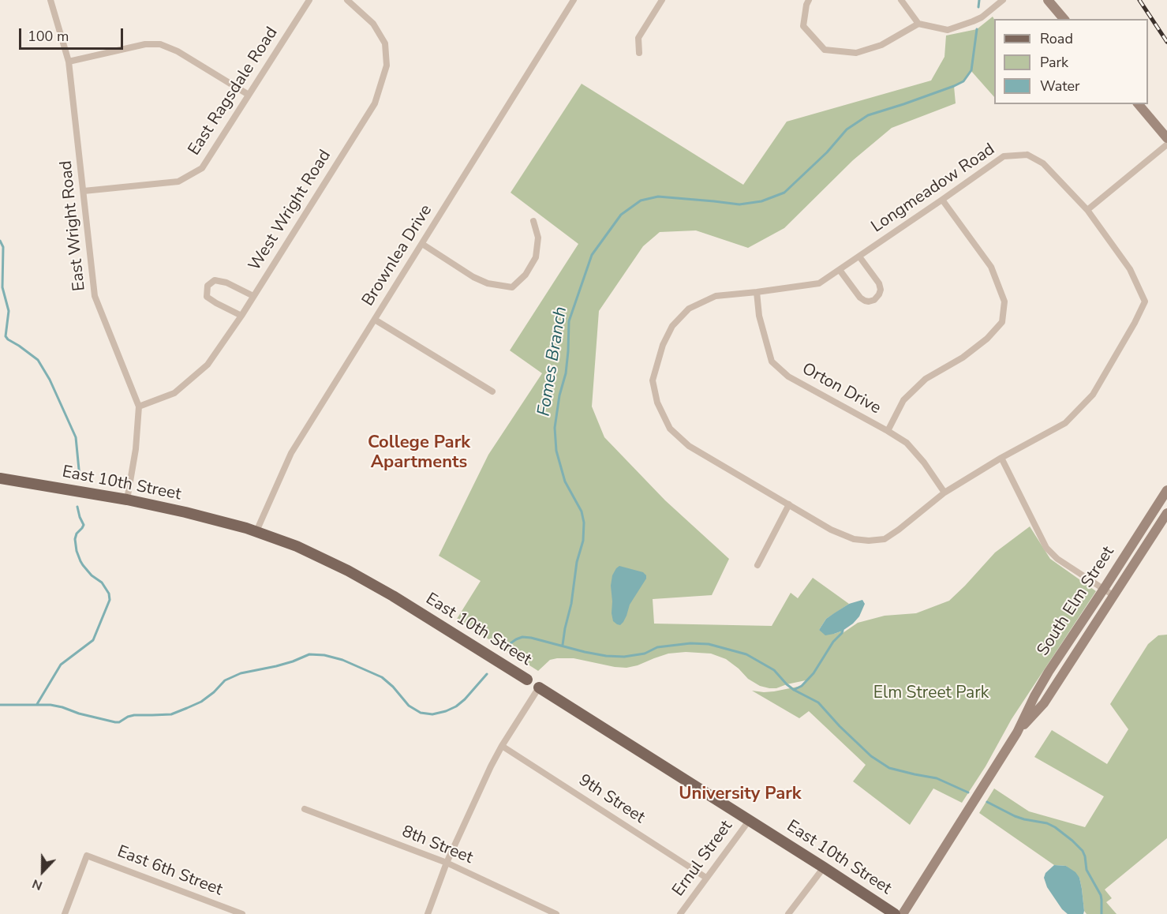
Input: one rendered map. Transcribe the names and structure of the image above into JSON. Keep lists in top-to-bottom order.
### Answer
{
  "streets": {
    "main road": ["East 10th Street"],
    "street": [
      "East Ragsdale Road",
      "Longmeadow Road",
      "West Wright Road",
      "East Wright Road",
      "Brownlea Drive",
      "Orton Drive",
      "South Elm Street",
      "9th Street",
      "8th Street",
      "Ernul Street",
      "East 6th Street"
    ]
  },
  "crossings": [
    ["East Ragsdale Road", "East Wright Road"],
    ["Longmeadow Road", "Orton Drive"],
    ["West Wright Road", "East Wright Road"],
    ["East Wright Road", "East 10th Street"],
    ["Brownlea Drive", "East 10th Street"],
    ["East 10th Street", "Ernul Street"],
    ["9th Street", "Ernul Street"]
  ],
  "districts": ["College Park Apartments", "University Park"],
  "water": ["Fomes Branch"],
  "parks": ["Elm Street Park"],
  "legend": ["Road", "Park", "Water"],
  "scale_bar": "100 m",
  "north": "bottom"
}
